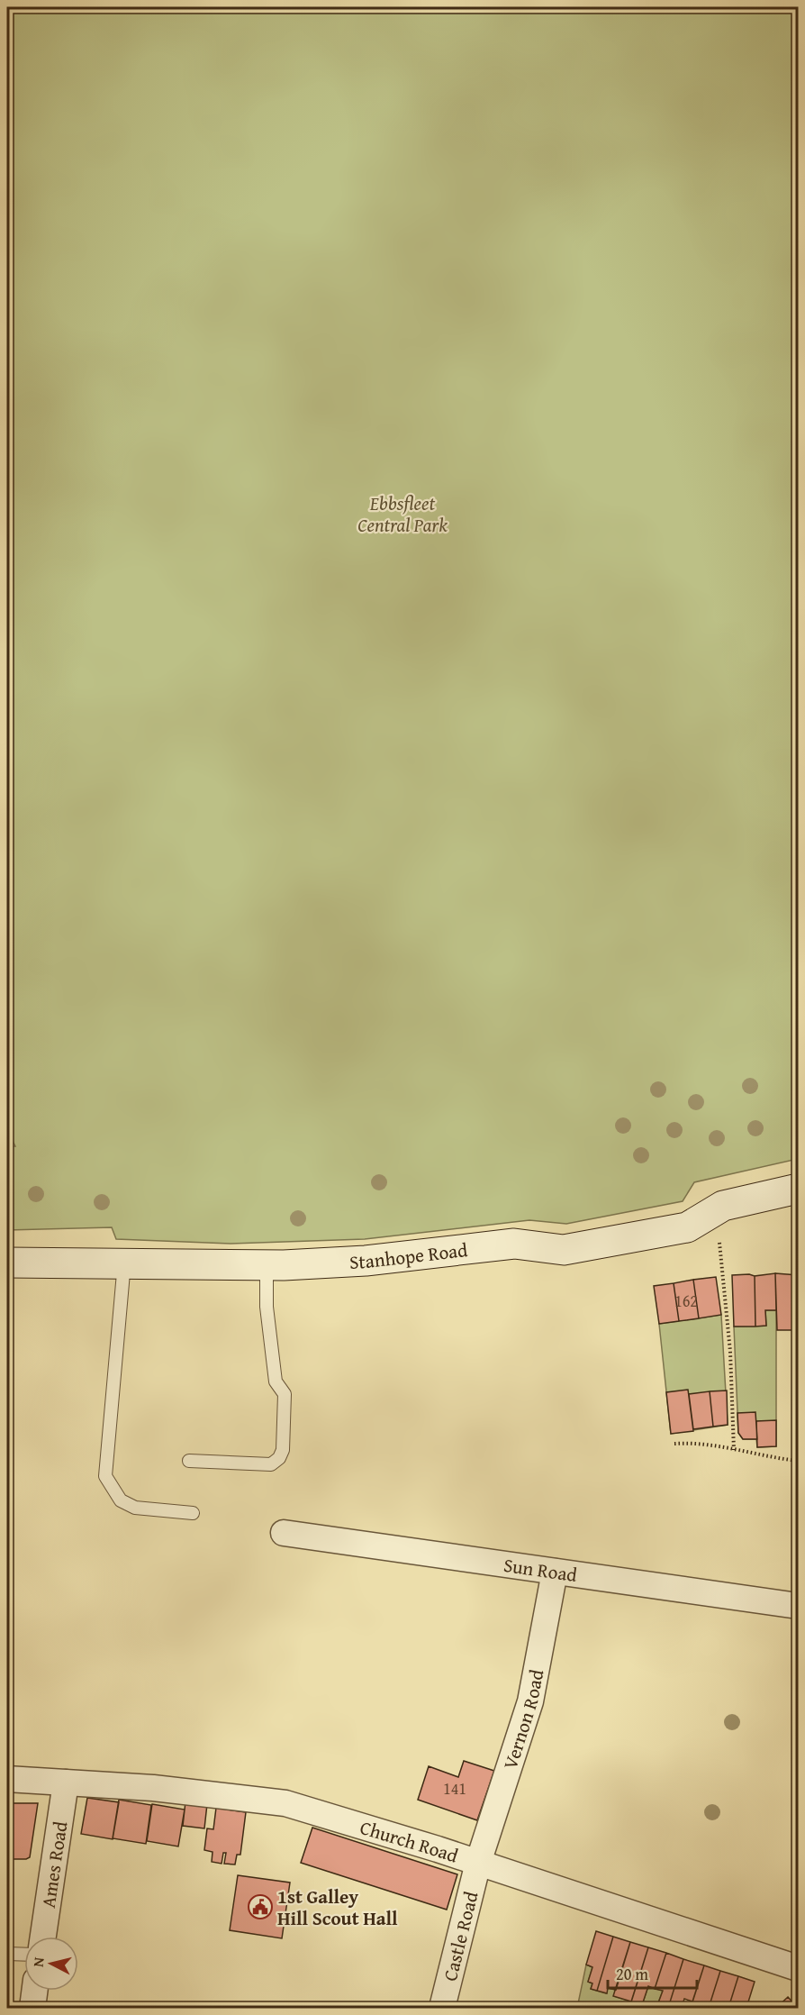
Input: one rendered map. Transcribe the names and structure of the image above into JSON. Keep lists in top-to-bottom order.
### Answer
{
  "streets": {
    "main road": ["Stanhope Road"],
    "street": [
      "Sun Road",
      "Vernon Road",
      "Church Road",
      "Ames Road",
      "Castle Road"
    ]
  },
  "crossings": [
    ["Sun Road", "Vernon Road"],
    ["Vernon Road", "Church Road"],
    ["Vernon Road", "Castle Road"],
    ["Church Road", "Ames Road"],
    ["Church Road", "Castle Road"]
  ],
  "parks": ["Ebbsfleet Central Park"],
  "places": {
    "public building": ["1st Galley Hill Scout Hall"]
  },
  "house_numbers": ["162", "141"],
  "scale_bar": "20 m",
  "north": "left"
}
